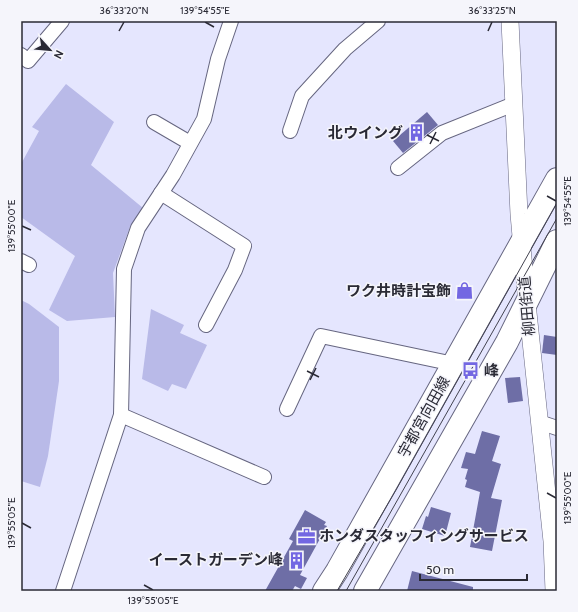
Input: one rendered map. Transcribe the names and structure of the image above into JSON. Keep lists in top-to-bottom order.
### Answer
{
  "streets": {
    "main road": ["宇都宮向田線"],
    "street": ["柳田街道"]
  },
  "crossings": [
    ["柳田街道", "宇都宮向田線"]
  ],
  "places": {
    "building": ["北ウイング", "イーストガーデン峰"],
    "shop": ["ワク井時計宝飾"],
    "bus stop": ["峰"],
    "office": ["ホンダスタッフィングサービス"]
  },
  "scale_bar": "50 m",
  "north": "bottom right",
  "coordinates": [
    "36°33'20\"N",
    "139°54'55\"E",
    "36°33'25\"N",
    "139°55'00\"E",
    "139°55'05\"E"
  ]
}
